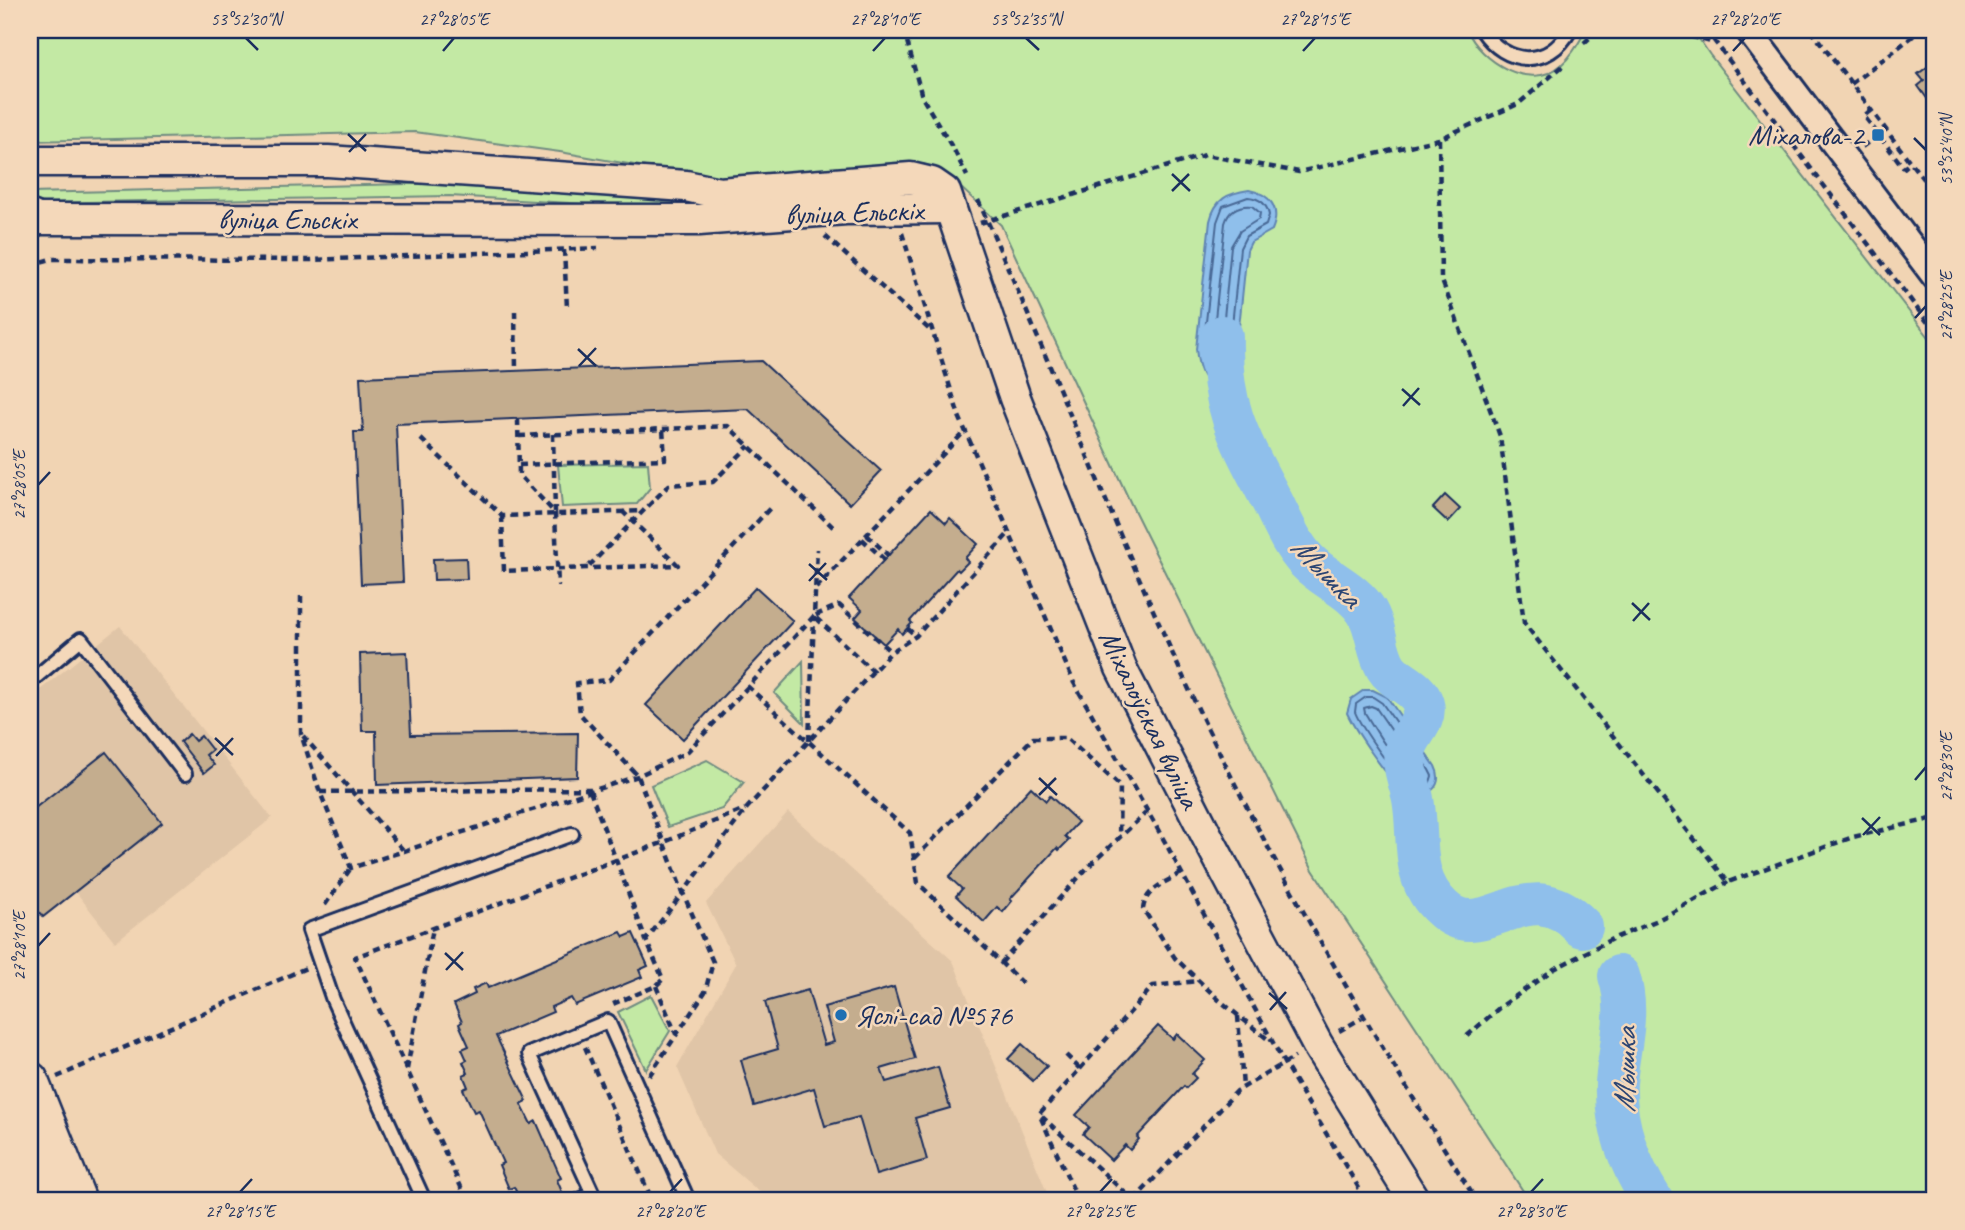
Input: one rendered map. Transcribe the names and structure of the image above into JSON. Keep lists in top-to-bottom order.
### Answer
{
  "streets": {
    "street": ["вуліца Ельскіх", "Міхалоўская вуліца"]
  },
  "crossings": [
    ["вуліца Ельскіх", "Міхалоўская вуліца"]
  ],
  "water": ["Мышка"],
  "places": {
    "transit": ["Міхалова-2"],
    "other": ["Яслі-сад №576"]
  },
  "coordinates": [
    "53°52'30\"N",
    "27°28'05\"E",
    "27°28'10\"E",
    "53°52'35\"N",
    "27°28'15\"E",
    "27°28'20\"E",
    "53°52'40\"N",
    "27°28'25\"E",
    "27°28'30\"E"
  ]
}
